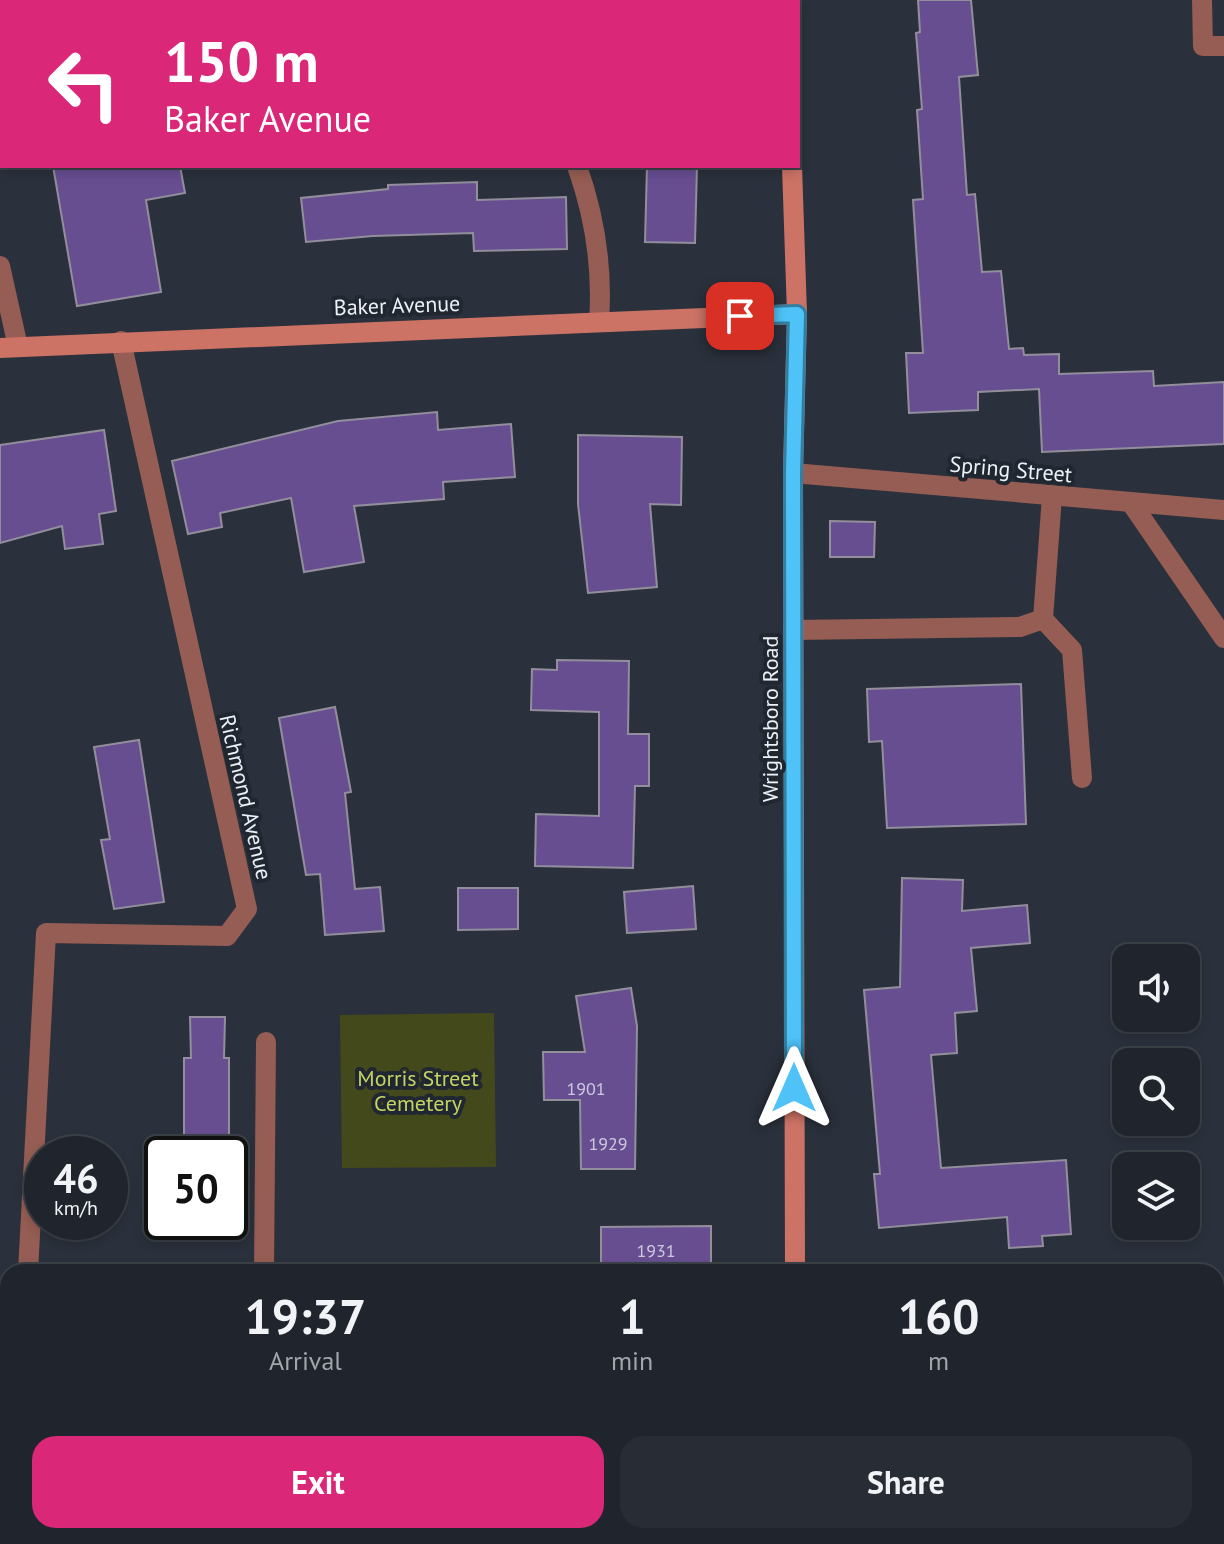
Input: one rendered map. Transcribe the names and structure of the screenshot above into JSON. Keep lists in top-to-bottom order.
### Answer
{
  "streets": {
    "main road": ["Baker Avenue", "Wrightsboro Road"],
    "street": ["Spring Street", "Richmond Avenue"]
  },
  "crossings": [
    ["Baker Avenue", "Wrightsboro Road"],
    ["Baker Avenue", "Richmond Avenue"],
    ["Spring Street", "Wrightsboro Road"]
  ],
  "parks": ["Morris Street Cemetery"],
  "house_numbers": ["1901", "1929", "1931"],
  "page": {
    "turn": ["150 m", "Baker Avenue"],
    "speed": "46 km/h",
    "limit": "50",
    "eta": [
      "19:37",
      "Arrival",
      "1",
      "min",
      "160",
      "m"
    ],
    "buttons": ["Exit", "Share"]
  }
}
